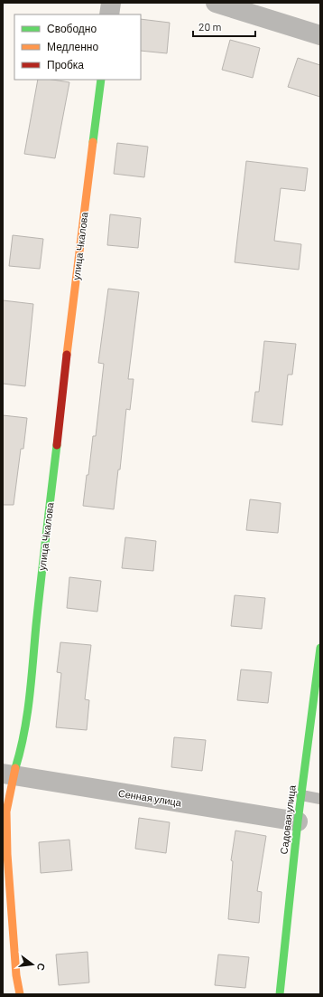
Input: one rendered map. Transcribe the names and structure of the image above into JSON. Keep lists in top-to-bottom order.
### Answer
{
  "streets": {
    "street": ["улица Чкалова", "Сенная улица", "Садовая улица"]
  },
  "crossings": [
    ["улица Чкалова", "Сенная улица"],
    ["Сенная улица", "Садовая улица"]
  ],
  "legend": ["Свободно", "Медленно", "Пробка"],
  "scale_bar": "20 m",
  "north": "right"
}
